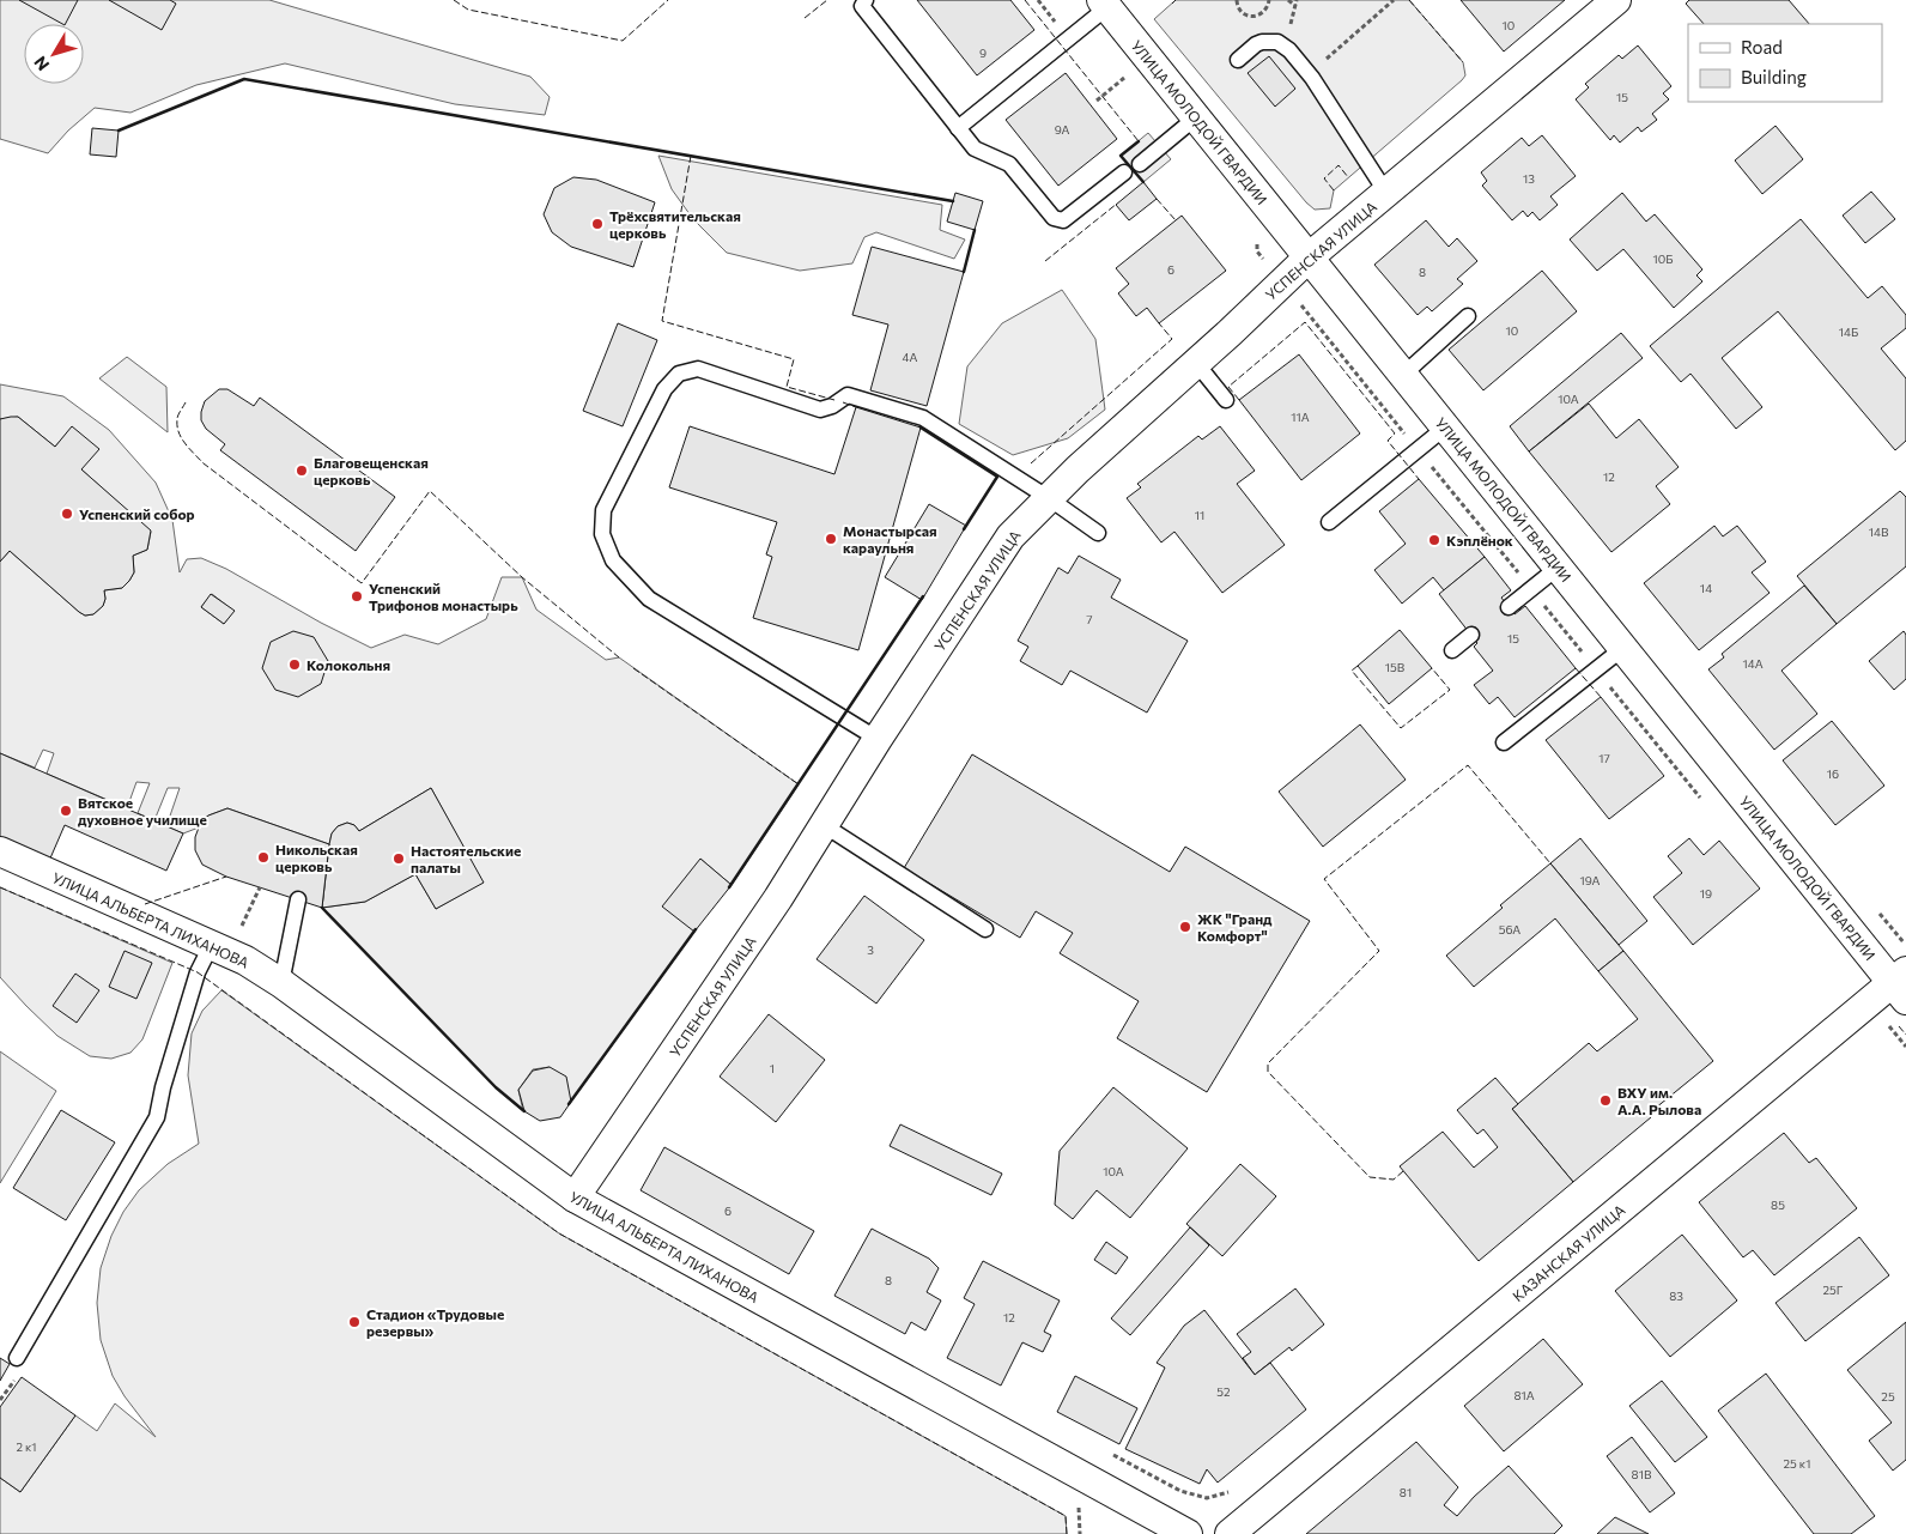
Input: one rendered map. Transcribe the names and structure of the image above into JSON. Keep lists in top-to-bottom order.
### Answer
{
  "streets": {
    "street": [
      "УЛИЦА МОЛОДОЙ ГВАРДИИ",
      "УСПЕНСКАЯ УЛИЦА",
      "УЛИЦА АЛЬБЕРТА ЛИХАНОВА",
      "КАЗАНСКАЯ УЛИЦА"
    ]
  },
  "crossings": [
    ["УЛИЦА МОЛОДОЙ ГВАРДИИ", "УСПЕНСКАЯ УЛИЦА"],
    ["УЛИЦА МОЛОДОЙ ГВАРДИИ", "КАЗАНСКАЯ УЛИЦА"],
    ["УСПЕНСКАЯ УЛИЦА", "УЛИЦА АЛЬБЕРТА ЛИХАНОВА"]
  ],
  "places": [
    "Трёхсвятительская церковь",
    "Благовещенская церковь",
    "Успенский собор",
    "Монастырсая караульня",
    "Кэплёнок",
    "Успенский Трифонов монастырь",
    "Колокольня",
    "Вятское духовное училище",
    "Никольская церковь",
    "Настоятельские палаты",
    "ЖК \"Гранд Комфорт\"",
    "ВХУ им. А.А. Рылова",
    "Стадион «Трудовые резервы»"
  ],
  "house_numbers": [
    "10",
    "9",
    "15",
    "9А",
    "13",
    "10Б",
    "6",
    "8",
    "10",
    "14Б",
    "4А",
    "10А",
    "11А",
    "12",
    "11",
    "14В",
    "14",
    "7",
    "15",
    "14А",
    "15В",
    "17",
    "16",
    "19А",
    "19",
    "56А",
    "3",
    "1",
    "10А",
    "85",
    "6",
    "8",
    "25Г",
    "83",
    "12",
    "52",
    "81А",
    "25",
    "2 к1",
    "25 к1",
    "81В",
    "81"
  ],
  "legend": ["Road", "Building"],
  "north": "bottom left"
}
